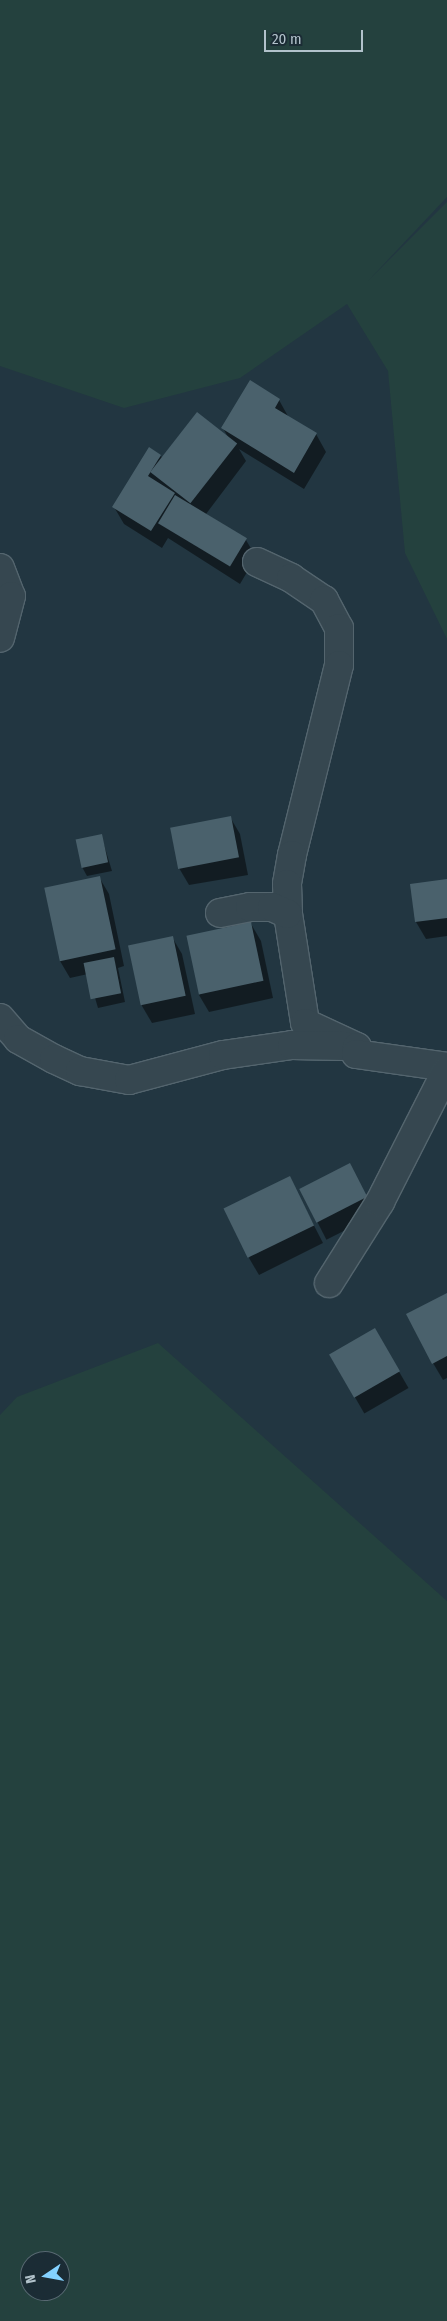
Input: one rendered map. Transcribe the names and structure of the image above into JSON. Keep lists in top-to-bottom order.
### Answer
{
  "scale_bar": "20 m",
  "north": "left"
}
